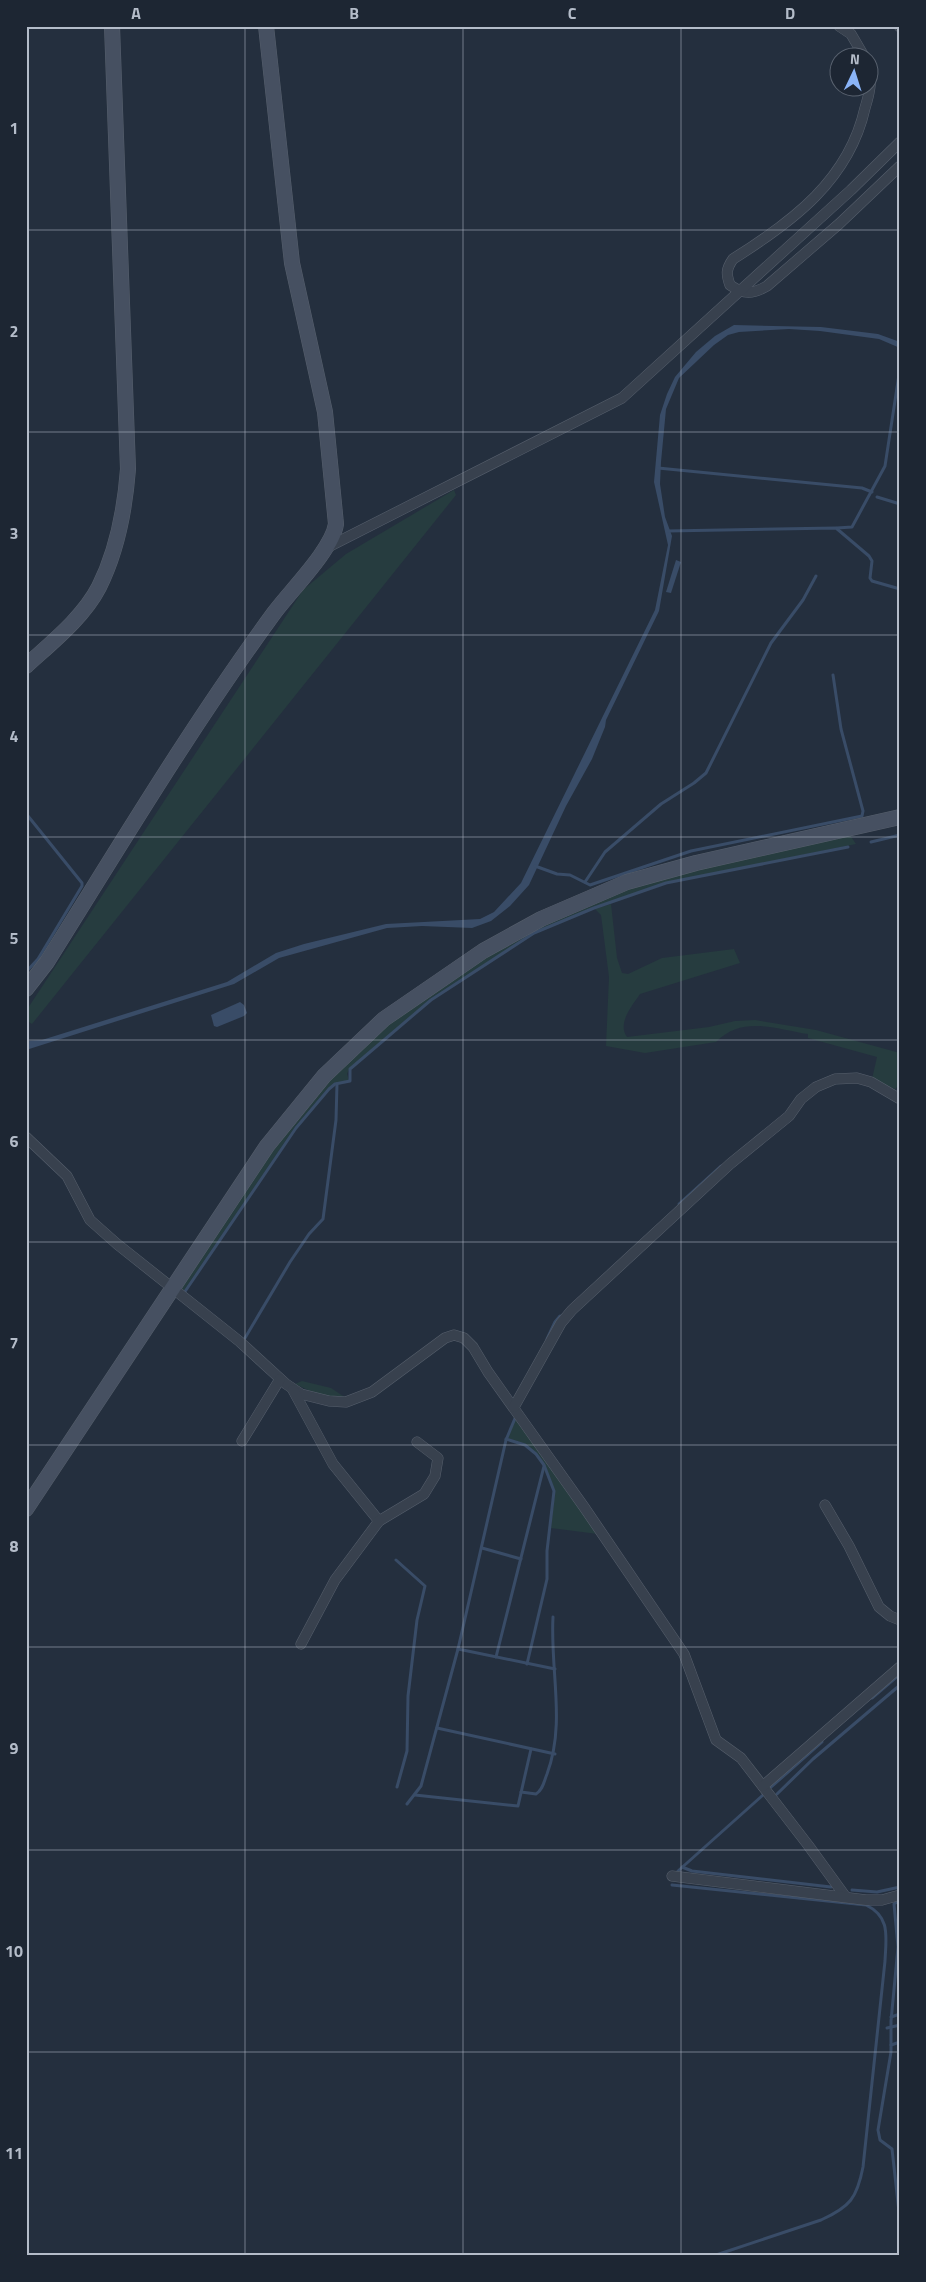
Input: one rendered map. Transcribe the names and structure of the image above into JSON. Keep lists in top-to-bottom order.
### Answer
{
  "north": "top",
  "grid": {
    "columns": [
      "A",
      "B",
      "C",
      "D"
    ],
    "rows": [
      "1",
      "2",
      "3",
      "4",
      "5",
      "6",
      "7",
      "8",
      "9",
      "10",
      "11"
    ]
  }
}
